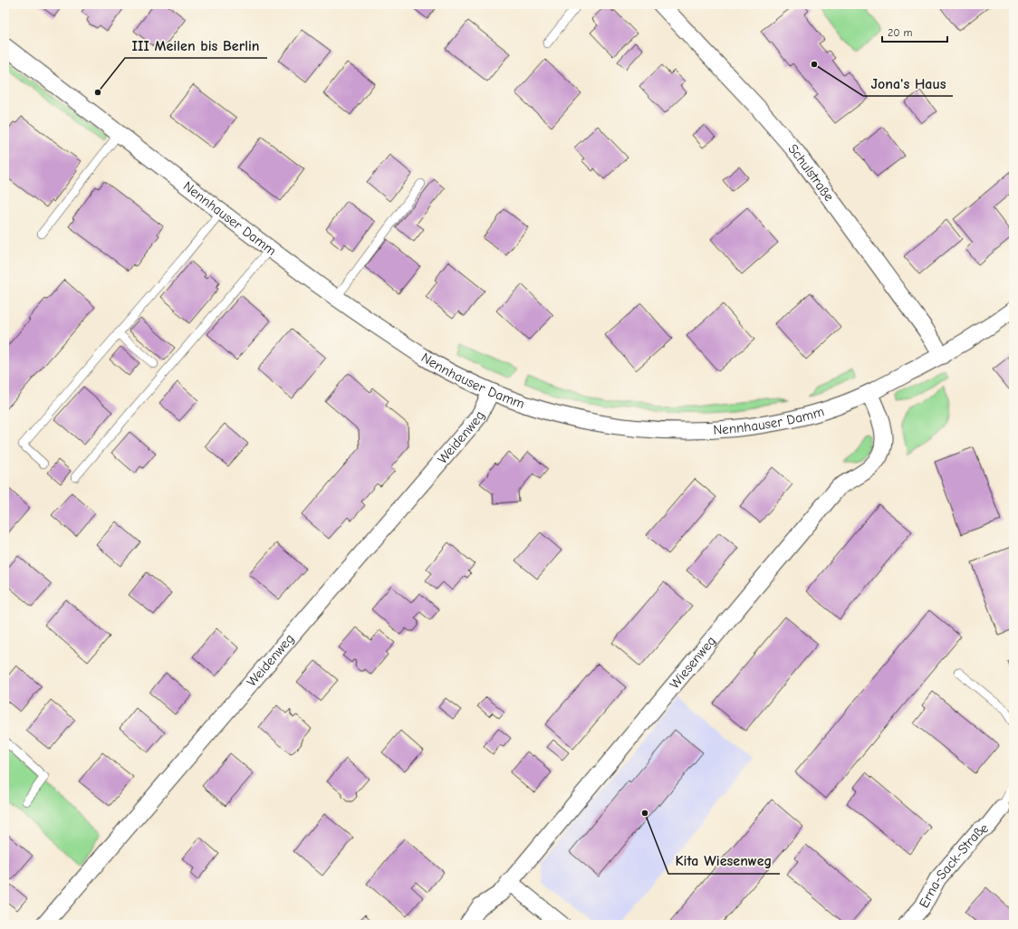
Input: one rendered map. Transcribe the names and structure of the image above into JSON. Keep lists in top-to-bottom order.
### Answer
{
  "streets": {
    "street": [
      "Schulstraße",
      "Nennhauser Damm",
      "Weidenweg",
      "Wiesenweg",
      "Erna-Sack-Straße"
    ]
  },
  "crossings": [
    ["Schulstraße", "Nennhauser Damm"],
    ["Nennhauser Damm", "Weidenweg"],
    ["Nennhauser Damm", "Wiesenweg"]
  ],
  "places": ["Jona's Haus", "III Meilen bis Berlin", "Kita Wiesenweg"],
  "scale_bar": "20 m"
}
